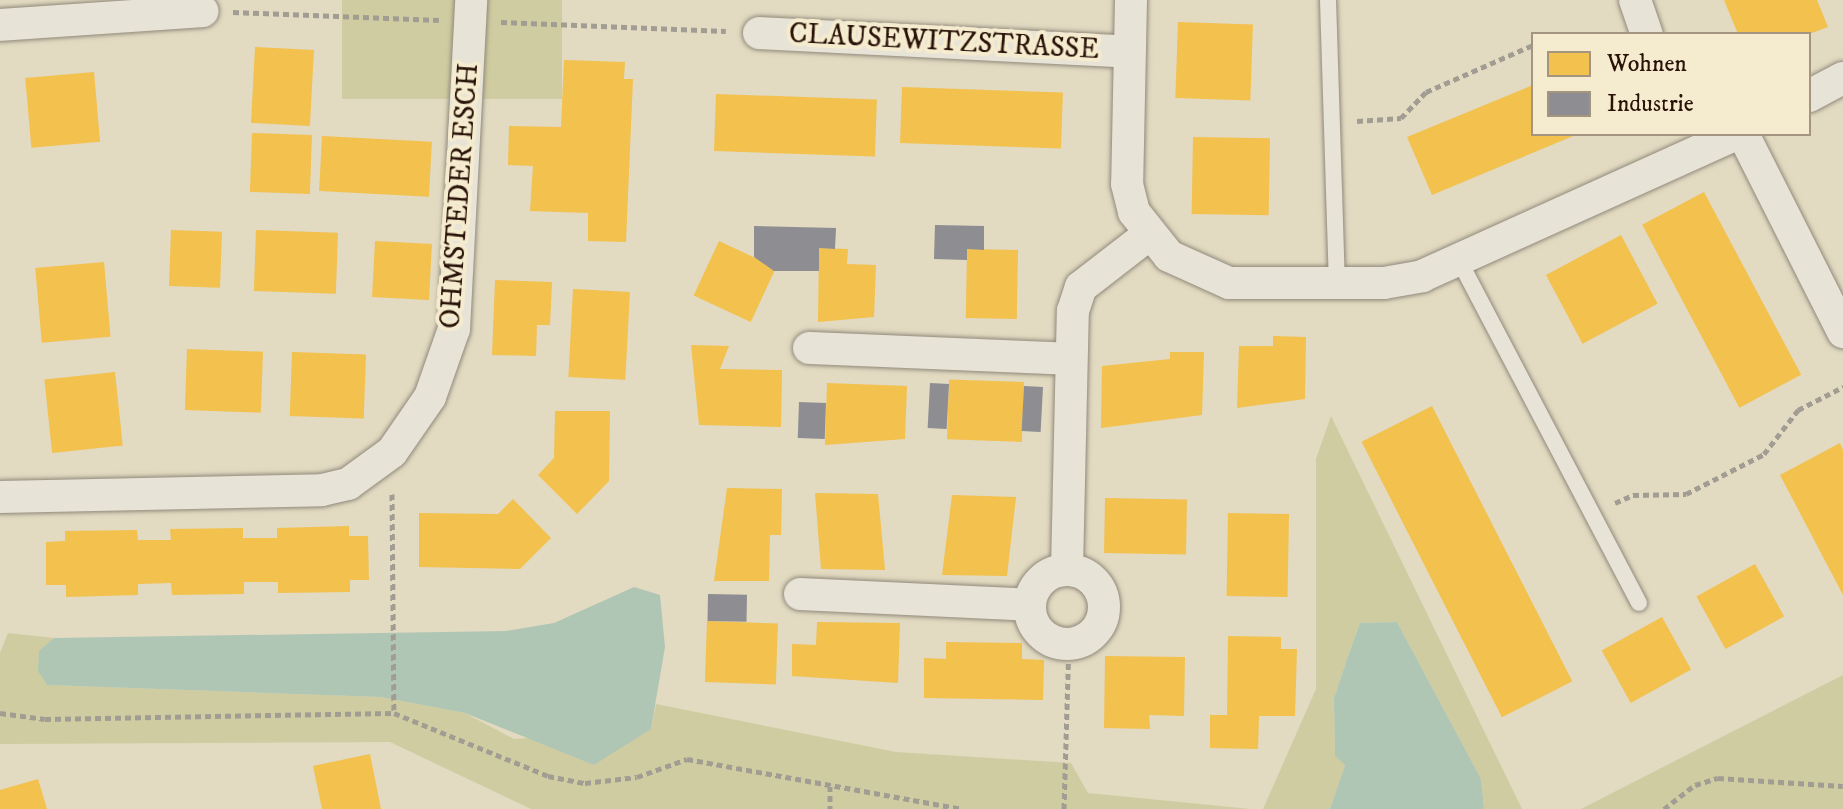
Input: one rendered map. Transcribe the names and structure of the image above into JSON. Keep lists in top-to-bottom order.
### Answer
{
  "streets": {
    "street": ["CLAUSEWITZSTRASSE", "OHMSTEDER ESCH"]
  },
  "legend": ["Wohnen", "Industrie"]
}
